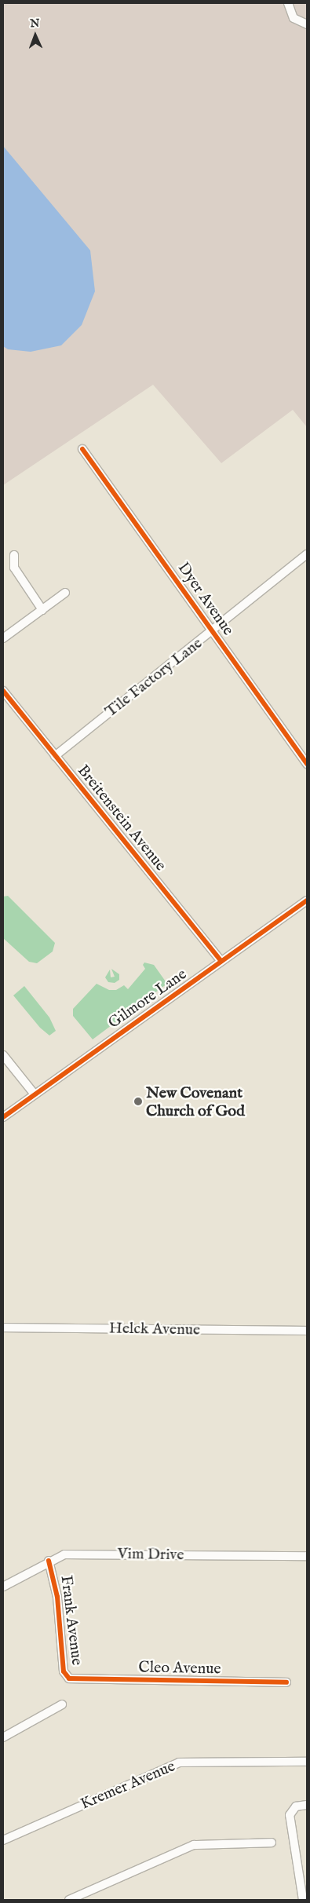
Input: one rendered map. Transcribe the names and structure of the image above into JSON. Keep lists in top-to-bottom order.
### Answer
{
  "streets": {
    "street": [
      "Dyer Avenue",
      "Tile Factory Lane",
      "Breitenstein Avenue",
      "Gilmore Lane",
      "Helck Avenue",
      "Vim Drive",
      "Frank Avenue",
      "Cleo Avenue",
      "Kremer Avenue"
    ]
  },
  "crossings": [
    ["Dyer Avenue", "Tile Factory Lane"],
    ["Tile Factory Lane", "Breitenstein Avenue"],
    ["Breitenstein Avenue", "Gilmore Lane"],
    ["Vim Drive", "Frank Avenue"],
    ["Frank Avenue", "Cleo Avenue"]
  ],
  "places": ["New Covenant Church of God"],
  "north": "top"
}
